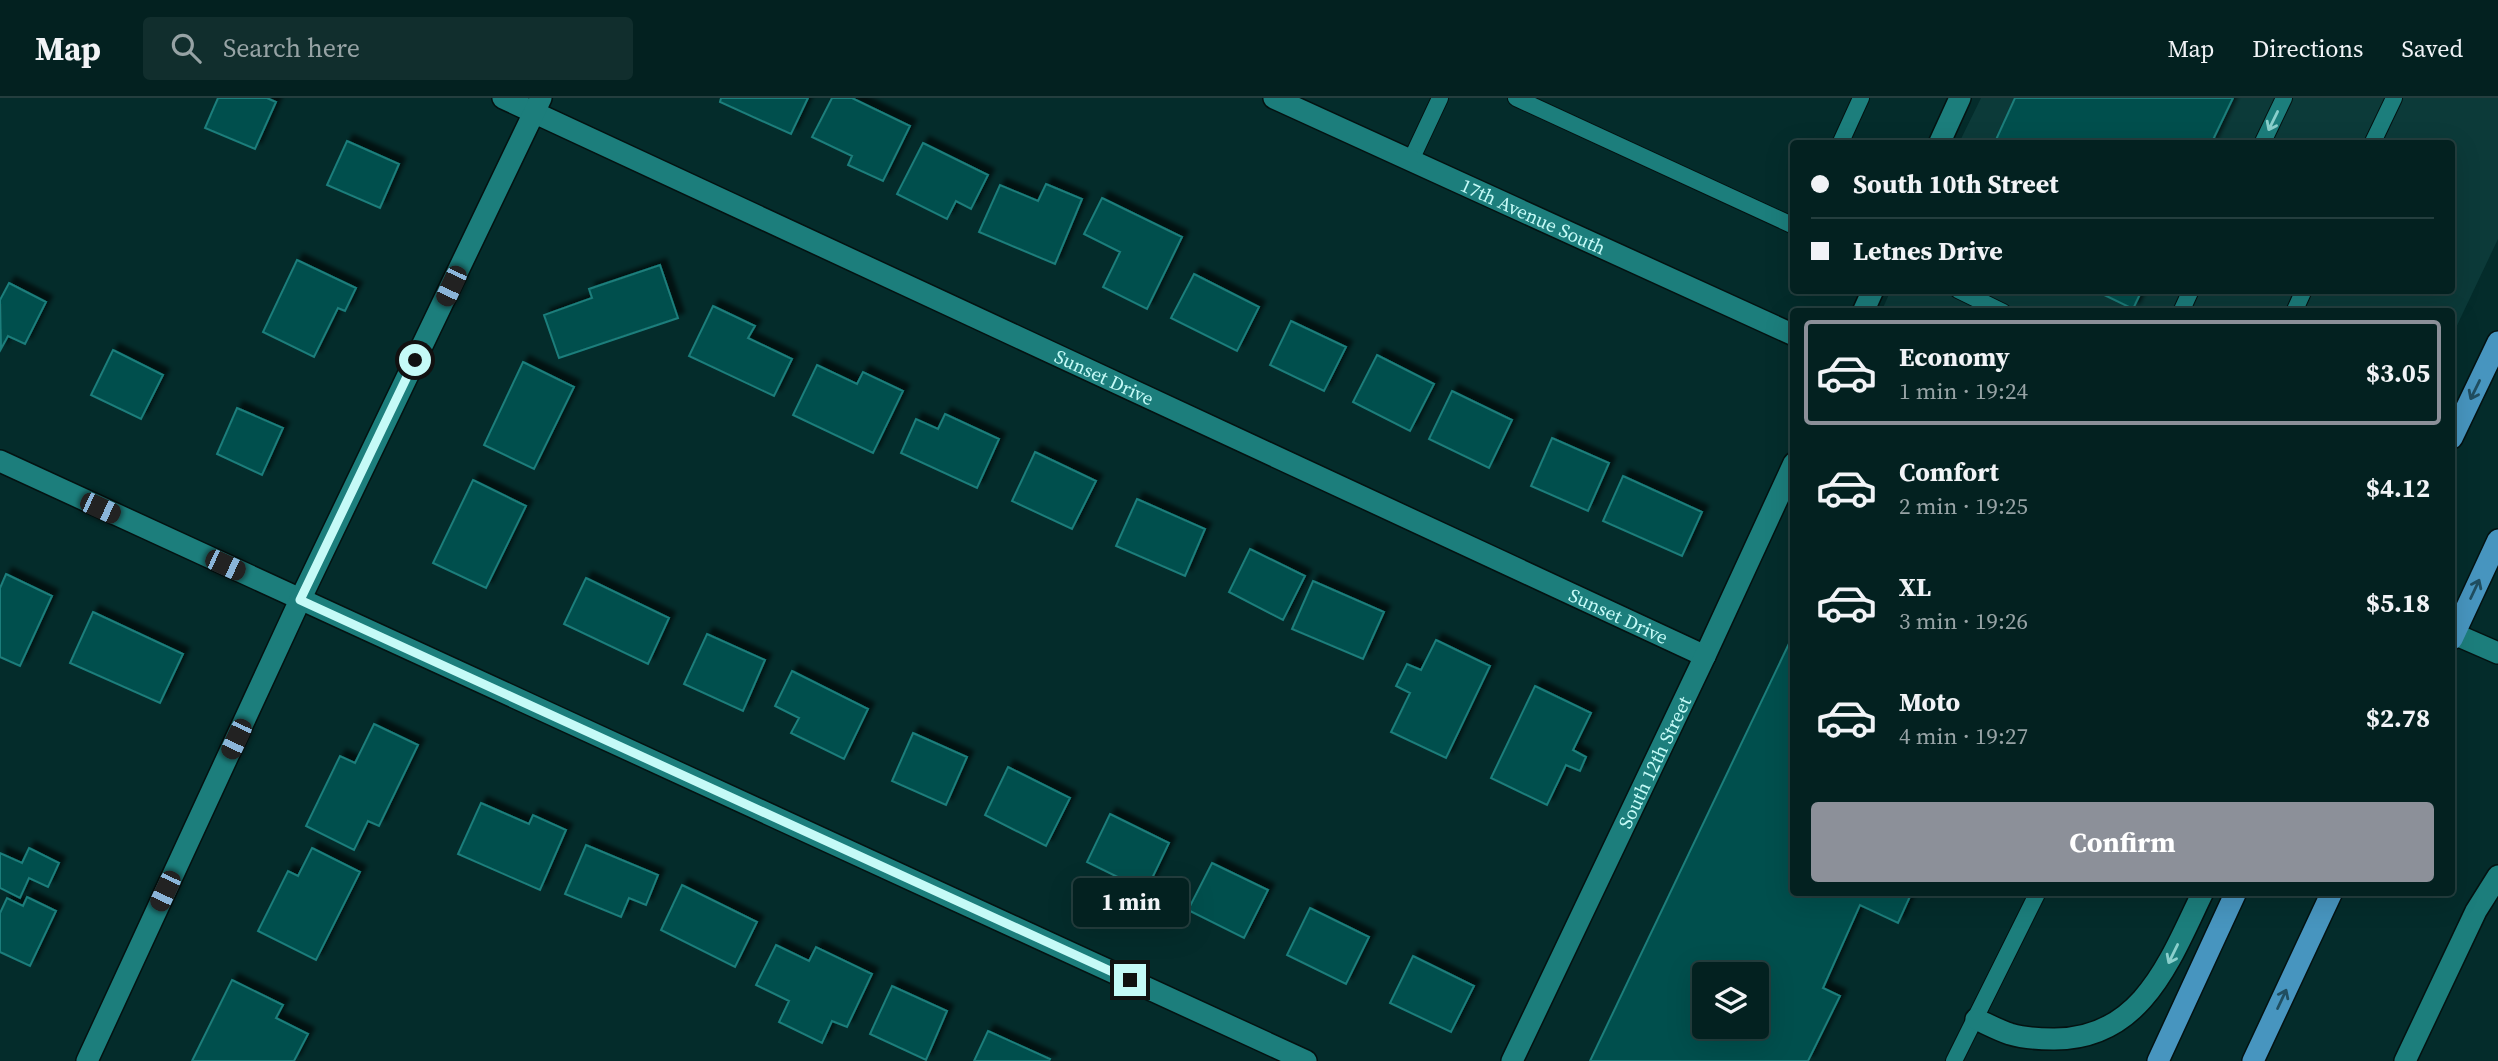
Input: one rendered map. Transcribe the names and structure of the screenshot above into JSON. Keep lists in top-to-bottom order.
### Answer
{
  "streets": {
    "street": ["17th Avenue South", "Sunset Drive", "South 12th Street"]
  },
  "crossings": [
    ["Sunset Drive", "South 12th Street"]
  ],
  "page": {
    "header": "Map",
    "search": "Search here",
    "nav": ["Map", "Directions", "Saved"],
    "banner": ["South 10th Street", "Letnes Drive"],
    "list": [
      {
        "name": "Economy",
        "note": "1 min · 19:24",
        "value": "$3.05"
      },
      {
        "name": "Comfort",
        "note": "2 min · 19:25",
        "value": "$4.12"
      },
      {
        "name": "XL",
        "note": "3 min · 19:26",
        "value": "$5.18"
      },
      {
        "name": "Moto",
        "note": "4 min · 19:27",
        "value": "$2.78"
      }
    ],
    "buttons": "Confirm",
    "bubble": "1 min"
  }
}
